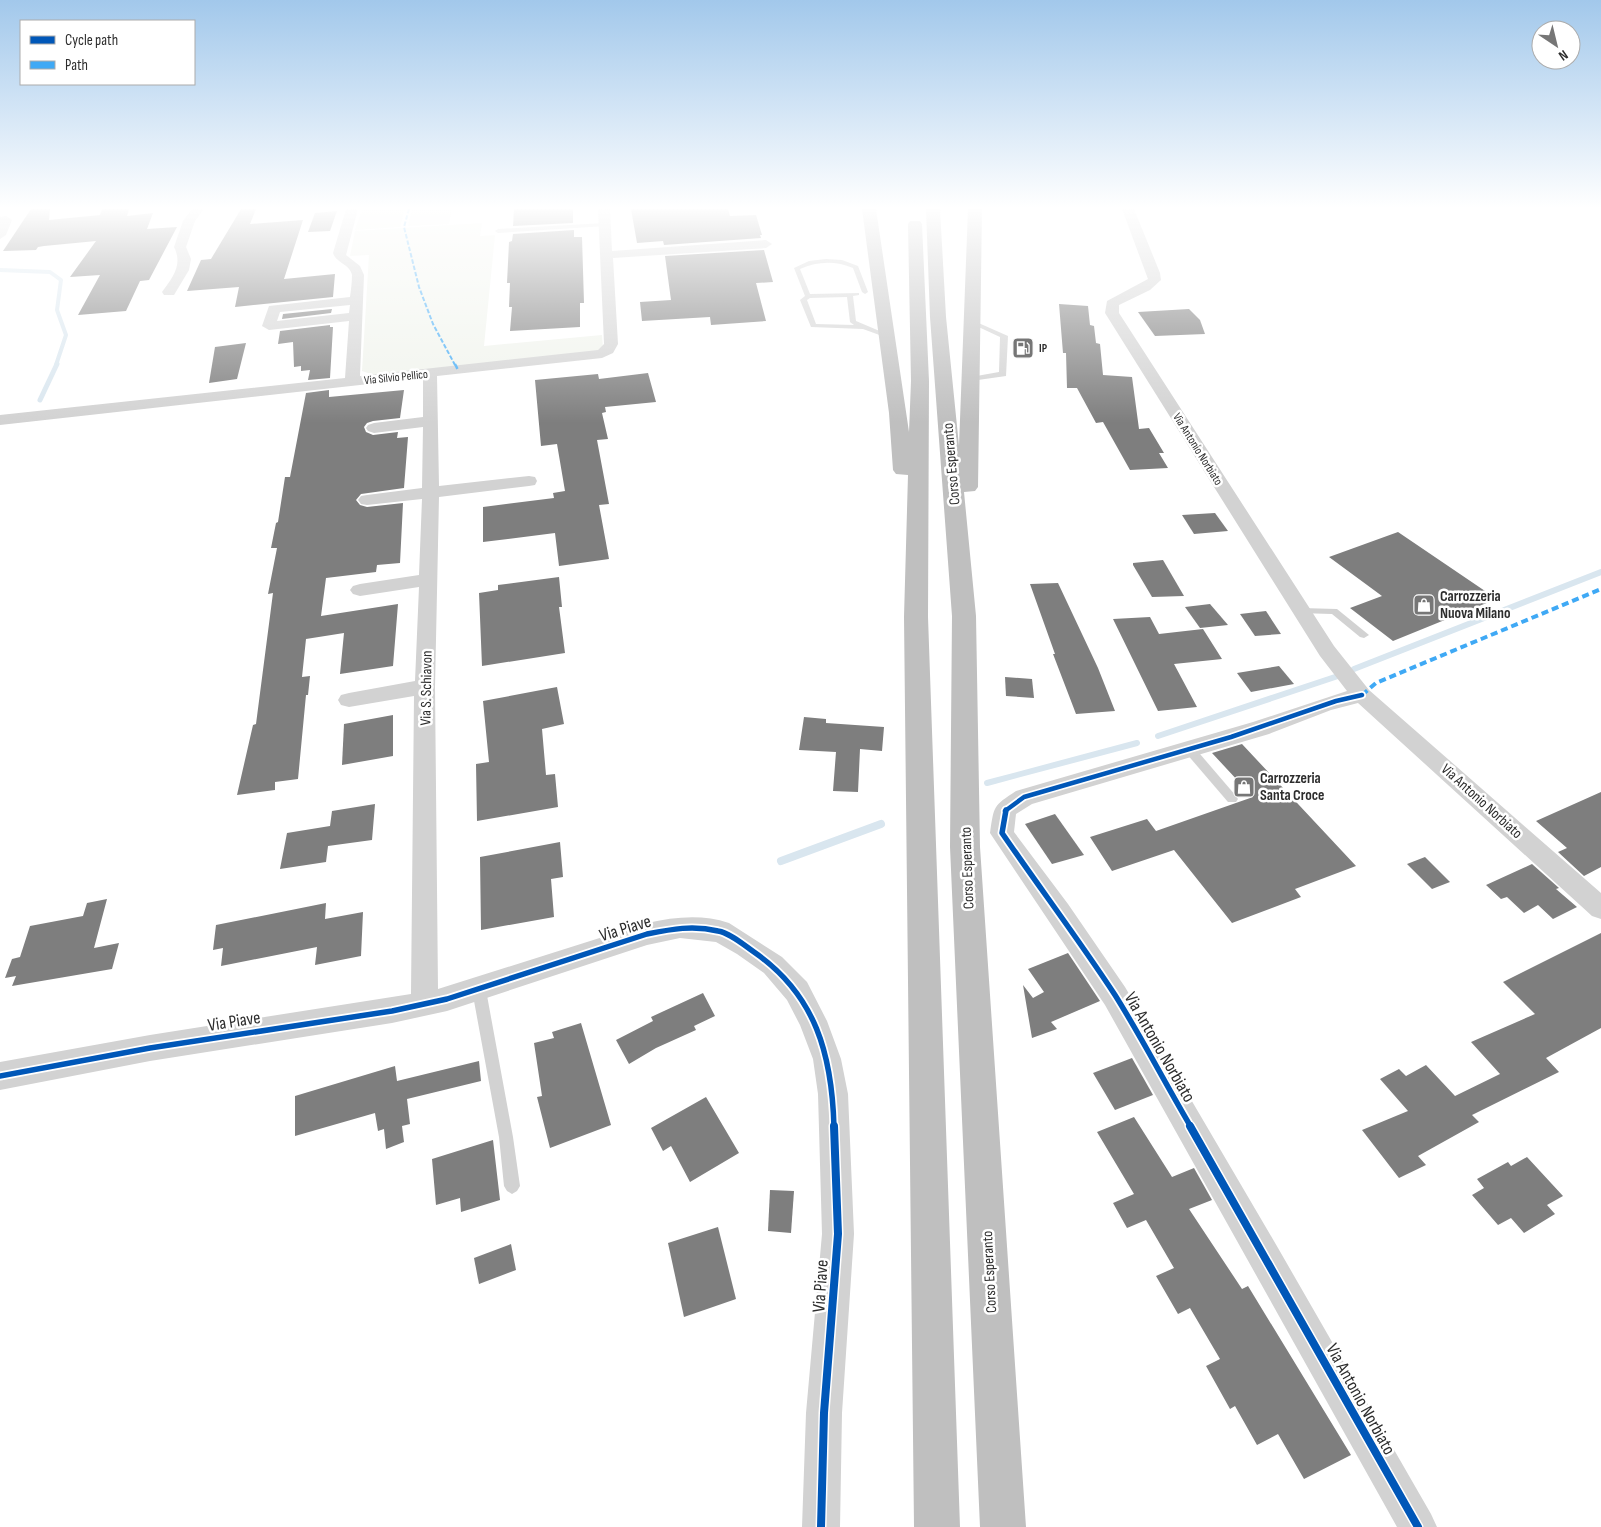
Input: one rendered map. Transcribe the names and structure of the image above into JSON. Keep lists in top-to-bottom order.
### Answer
{
  "streets": {
    "highway": ["Corso Esperanto"],
    "street": [
      "Via Silvio Pellico",
      "Via Antonio Norbiato",
      "Via S. Schiavon",
      "Via Piave"
    ]
  },
  "crossings": [
    ["Via Silvio Pellico", "Via S. Schiavon"],
    ["Via S. Schiavon", "Via Piave"]
  ],
  "places": {
    "fuel station": ["IP"],
    "shop": ["Carrozzeria Nuova Milano", "Carrozzeria Santa Croce"]
  },
  "legend": ["Cycle path", "Path"],
  "north": "bottom right"
}
